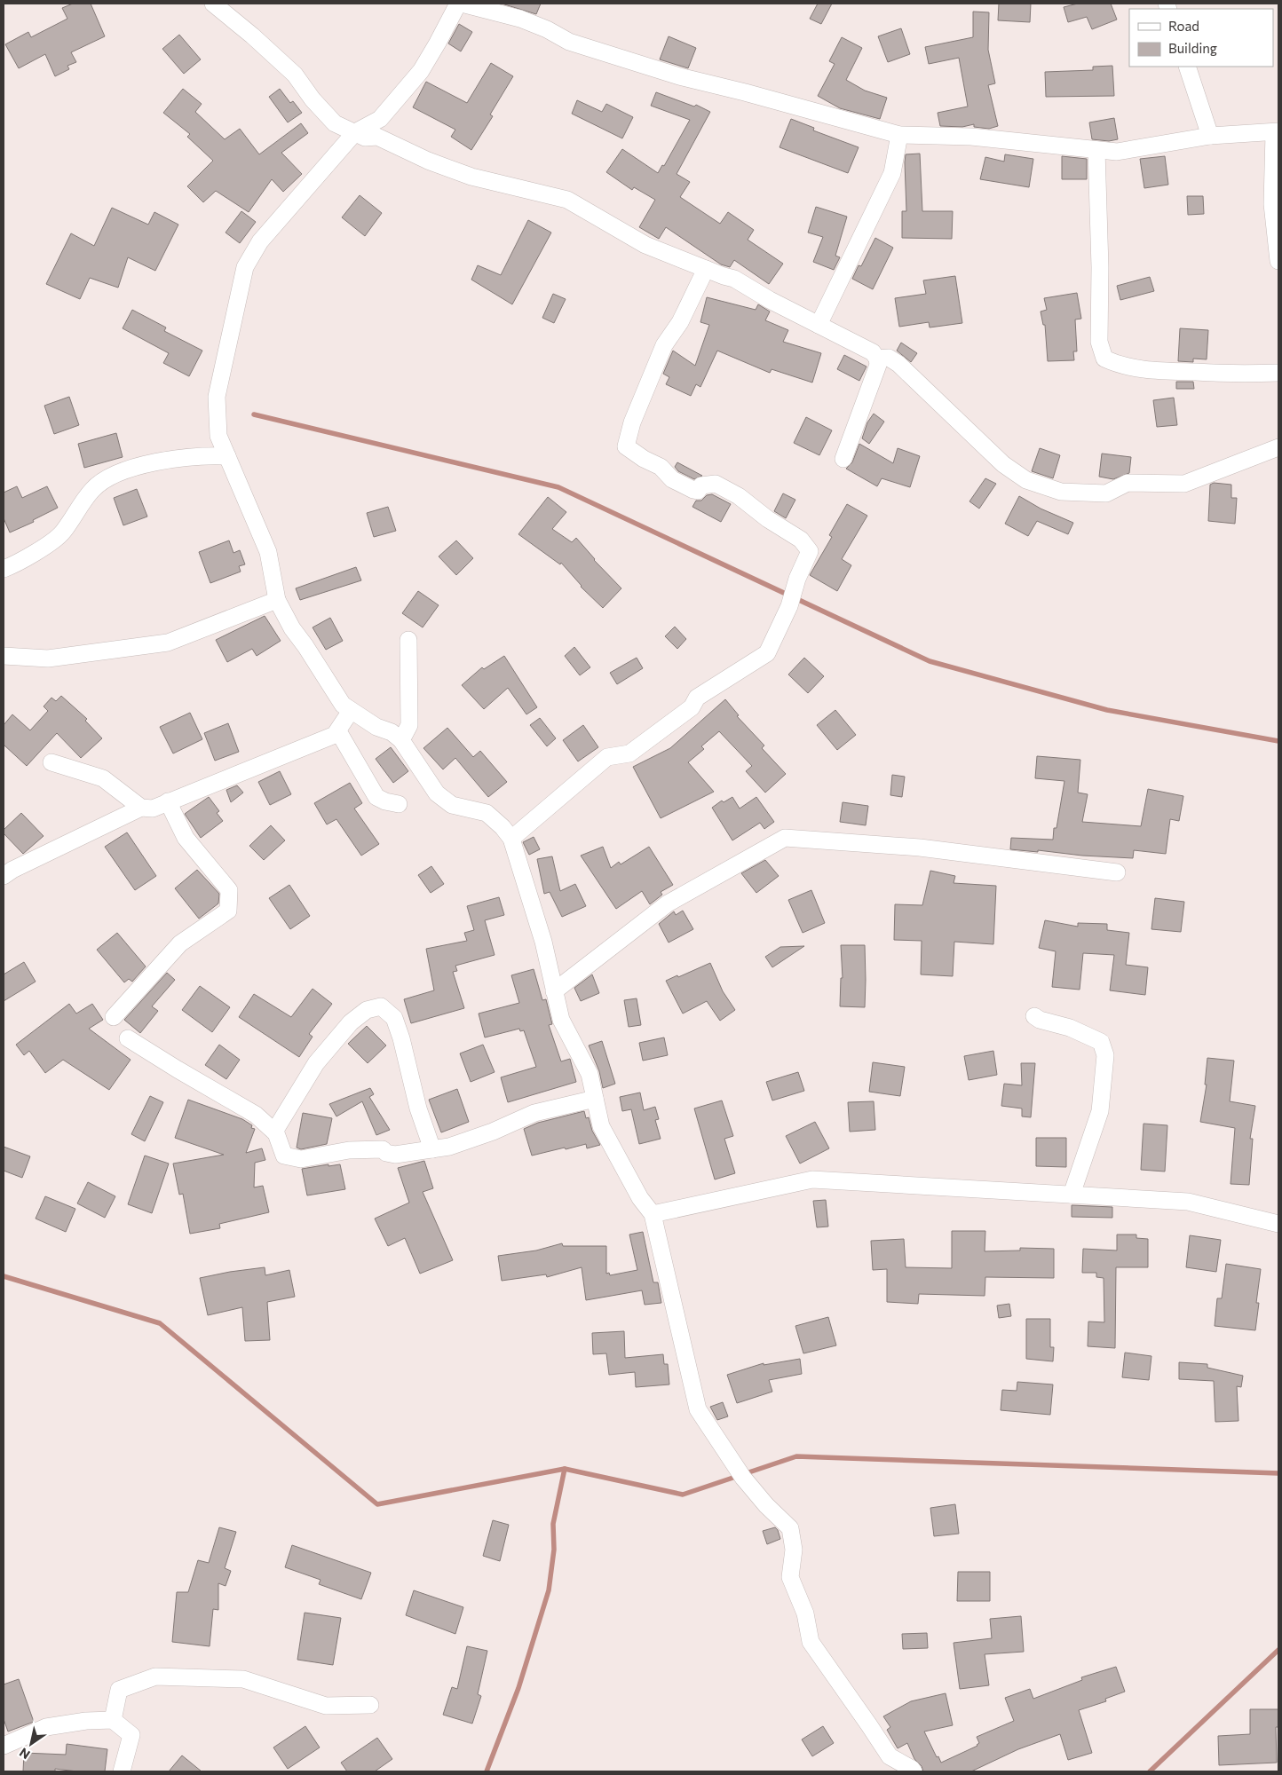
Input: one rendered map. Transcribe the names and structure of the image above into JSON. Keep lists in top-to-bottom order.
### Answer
{
  "legend": ["Road", "Building"],
  "north": "bottom left"
}
